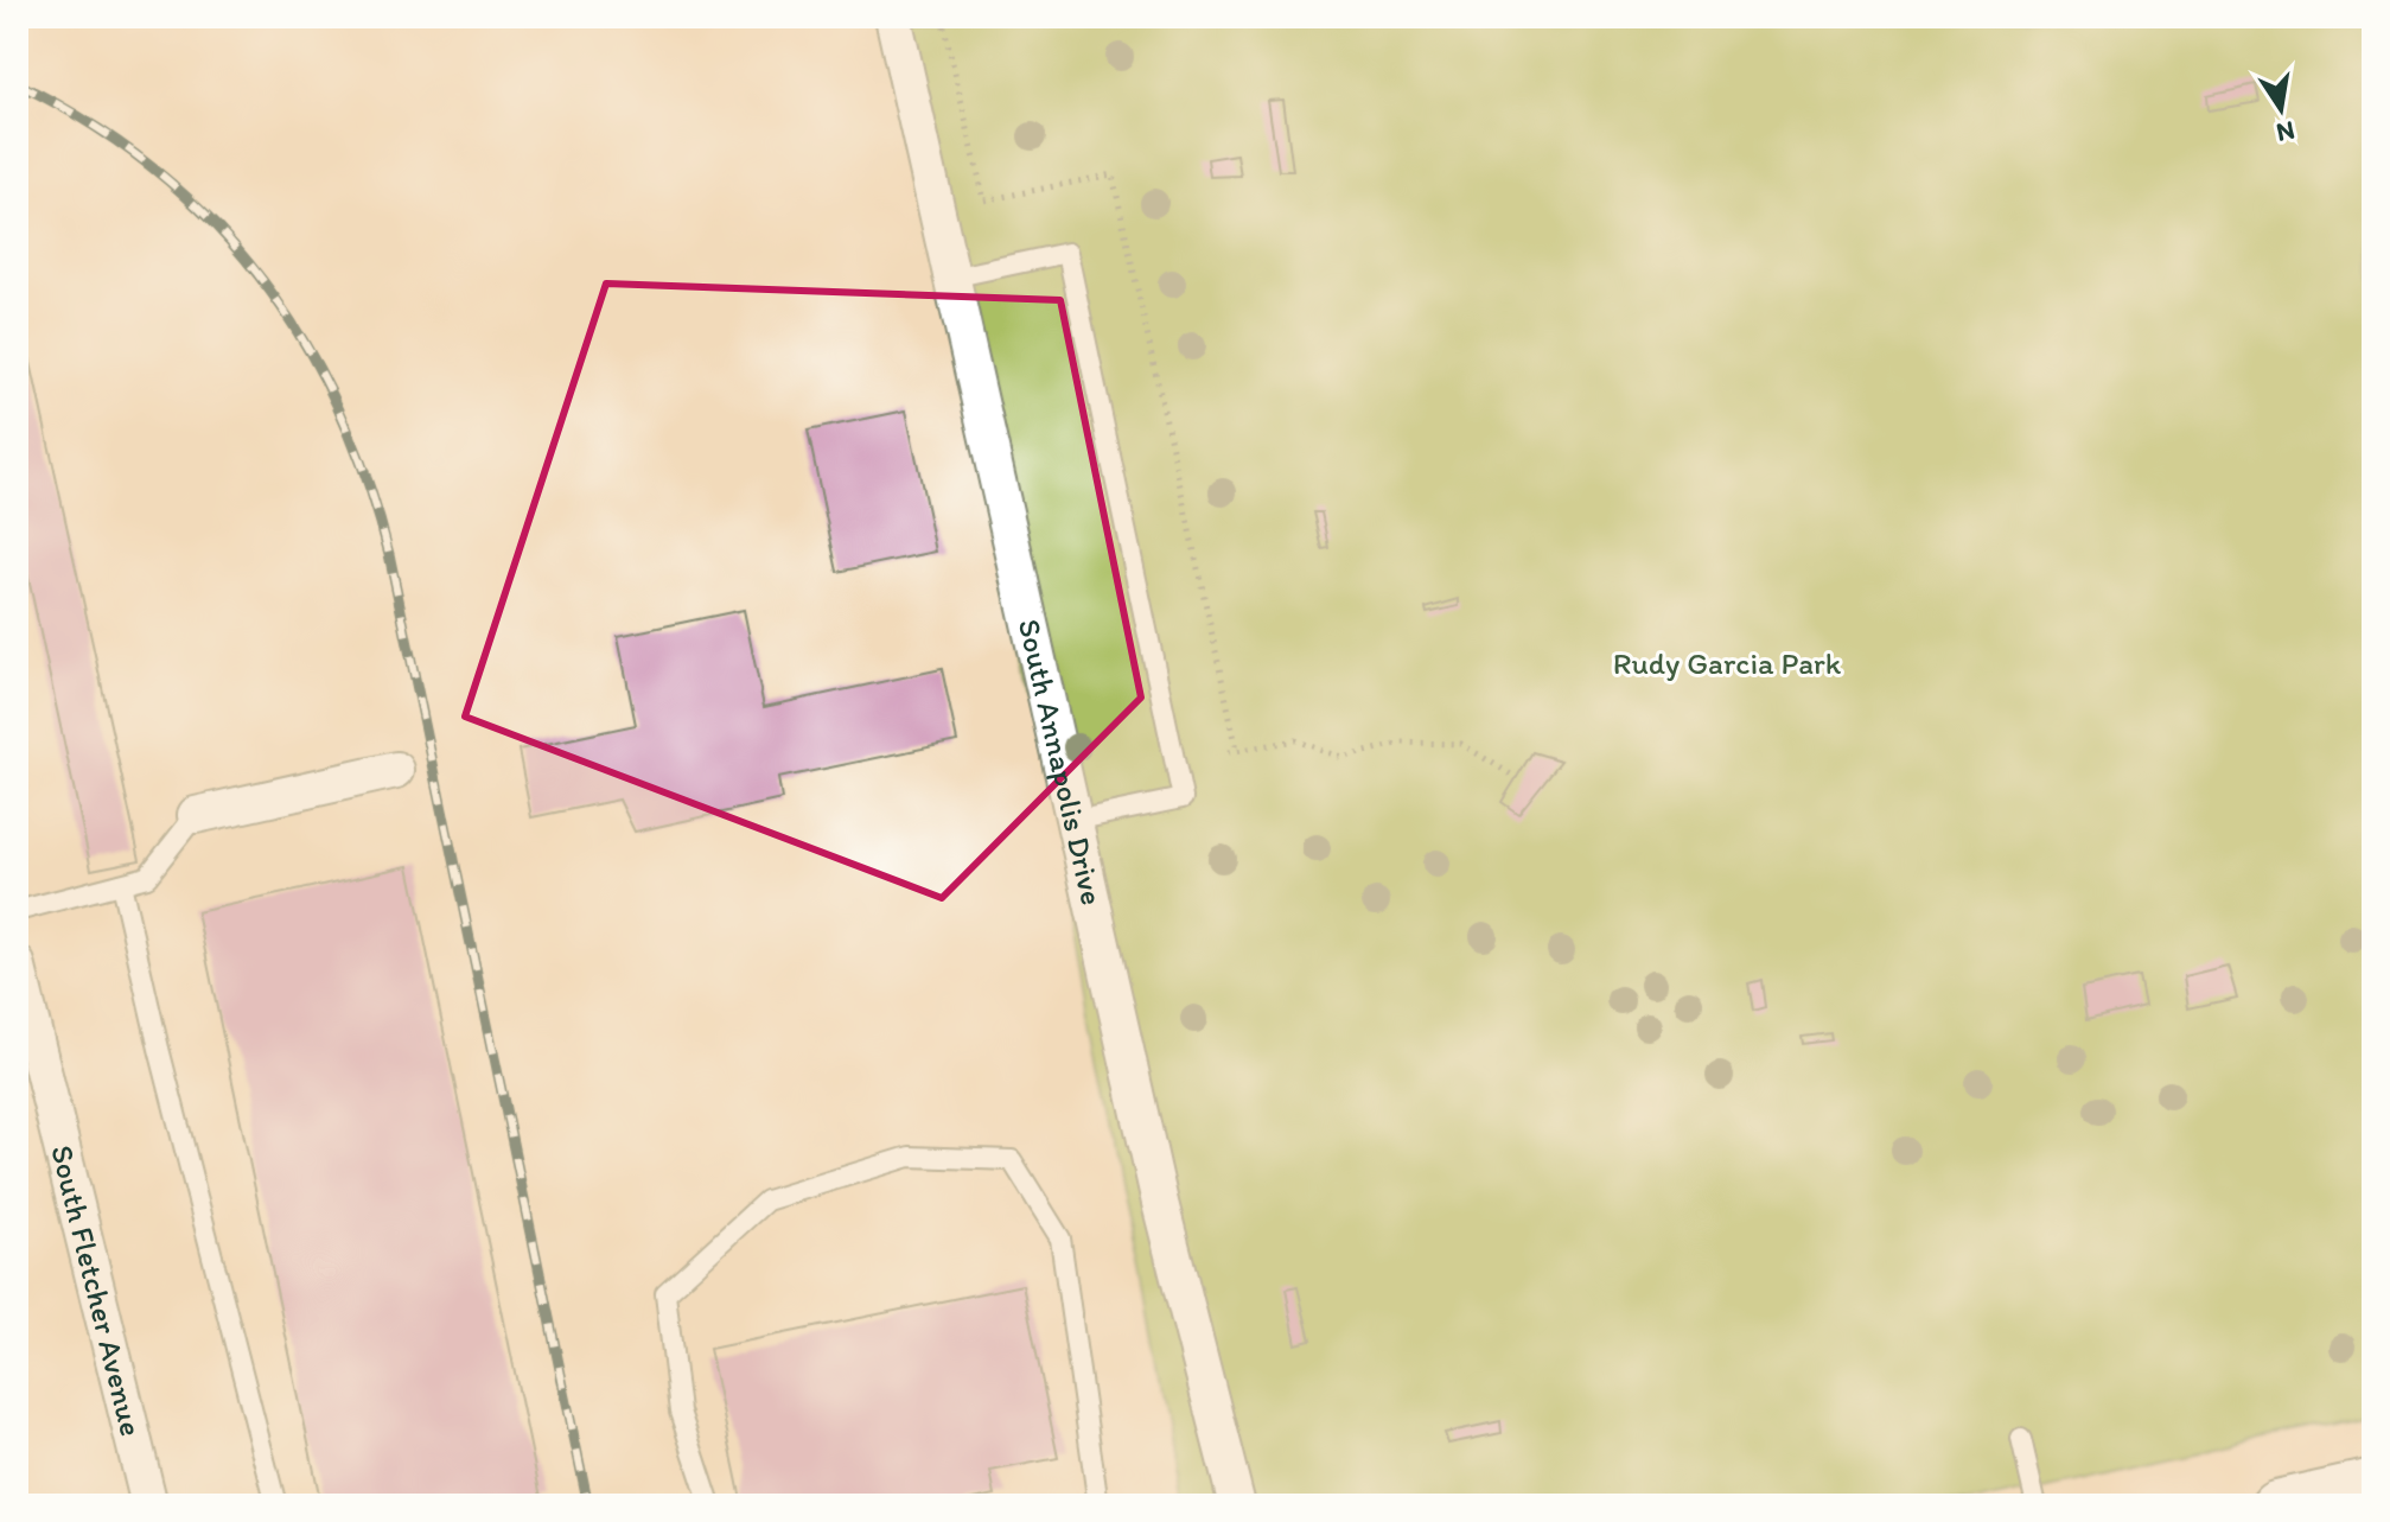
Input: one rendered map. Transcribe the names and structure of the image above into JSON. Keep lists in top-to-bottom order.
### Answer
{
  "streets": {
    "street": ["South Annapolis Drive", "South Fletcher Avenue"]
  },
  "parks": ["Rudy Garcia Park"],
  "north": "bottom"
}
